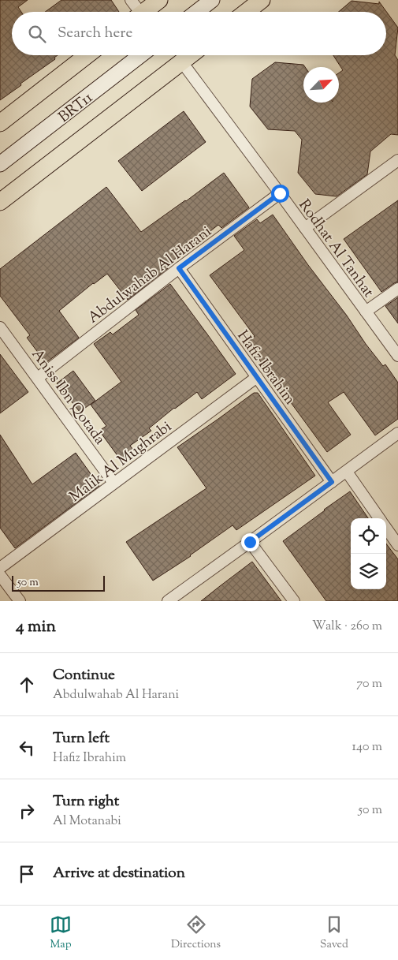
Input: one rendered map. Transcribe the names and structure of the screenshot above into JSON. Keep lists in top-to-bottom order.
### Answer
{
  "streets": {
    "main road": ["BRT11"],
    "street": [
      "Rodhat Al Tanhat",
      "Abdulwahab Al Harani",
      "Hafiz Ibrahim",
      "Aniss Ibn Qotada",
      "Malik Al Mughrabi"
    ]
  },
  "crossings": [
    ["Rodhat Al Tanhat", "Abdulwahab Al Harani"],
    ["Abdulwahab Al Harani", "Hafiz Ibrahim"],
    ["Abdulwahab Al Harani", "Aniss Ibn Qotada"],
    ["Hafiz Ibrahim", "Malik Al Mughrabi"],
    ["Aniss Ibn Qotada", "Malik Al Mughrabi"]
  ],
  "scale_bar": "50 m",
  "north": "top right",
  "page": {
    "search": "Search here",
    "scale": "50 m",
    "heading": ["4 min", "Walk · 260 m"],
    "list": [
      ["Continue", "Abdulwahab Al Harani", "70 m"],
      ["Turn left", "Hafiz Ibrahim", "140 m"],
      ["Turn right", "Al Motanabi", "50 m"],
      "Arrive at destination"
    ],
    "nav": ["Map", "Directions", "Saved"]
  }
}
